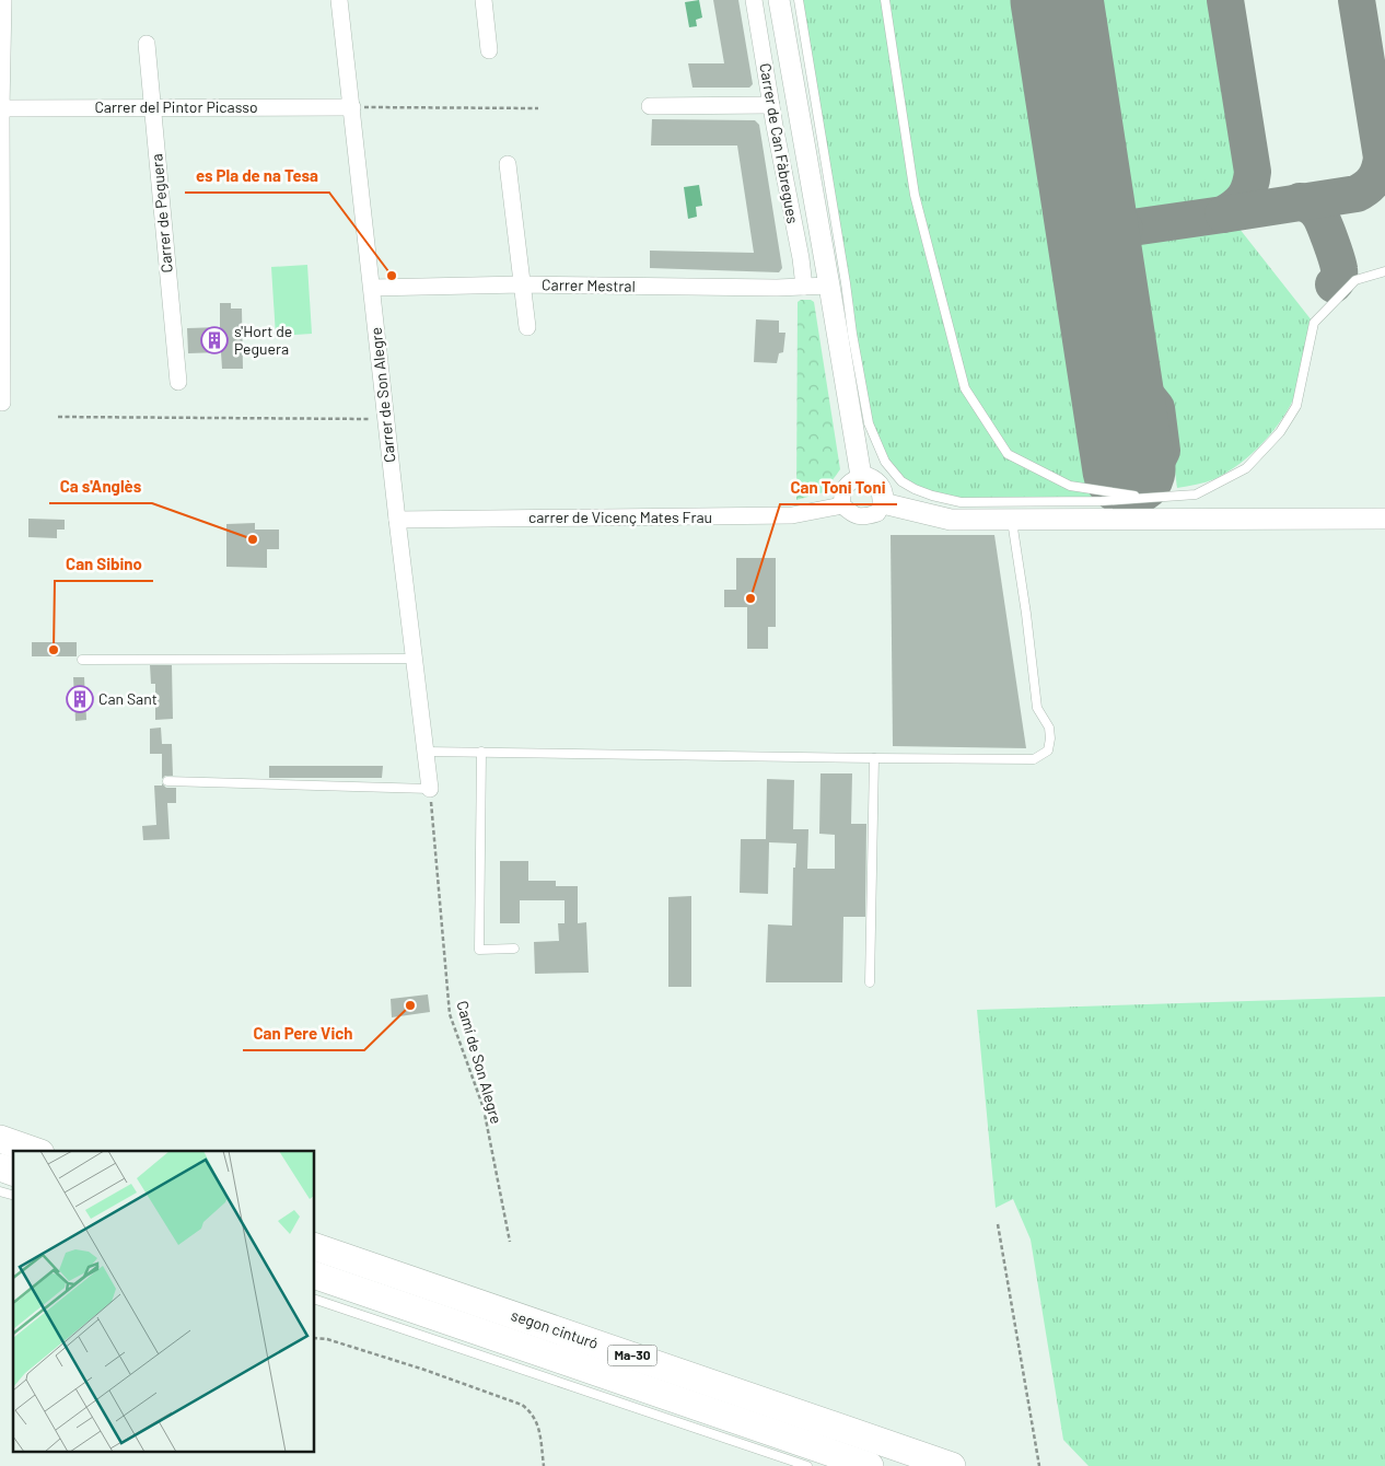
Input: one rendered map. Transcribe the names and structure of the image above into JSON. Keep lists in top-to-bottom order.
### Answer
{
  "streets": {
    "highway": ["segon cinturó", "Ma-30"],
    "street": [
      "Carrer del Pintor Picasso",
      "Carrer de Can Fàbregues",
      "Carrer de Peguera",
      "Carrer Mestral",
      "Carrer de Son Alegre",
      "carrer de Vicenç Mates Frau"
    ],
    "path": ["Camí de Son Alegre"]
  },
  "crossings": [
    ["Carrer del Pintor Picasso", "Carrer de Peguera"],
    ["Carrer del Pintor Picasso", "Carrer de Son Alegre"],
    ["Carrer de Can Fàbregues", "Carrer Mestral"],
    ["Carrer Mestral", "Carrer de Son Alegre"],
    ["Carrer de Son Alegre", "carrer de Vicenç Mates Frau"],
    ["Carrer de Son Alegre", "Camí de Son Alegre"]
  ],
  "places": {
    "other": [
      "es Pla de na Tesa",
      "Ca s'Anglès",
      "Can Toni Toni",
      "Can Sibino",
      "Can Pere Vich"
    ],
    "building": ["s'Hort de Peguera", "Can Sant"]
  }
}
